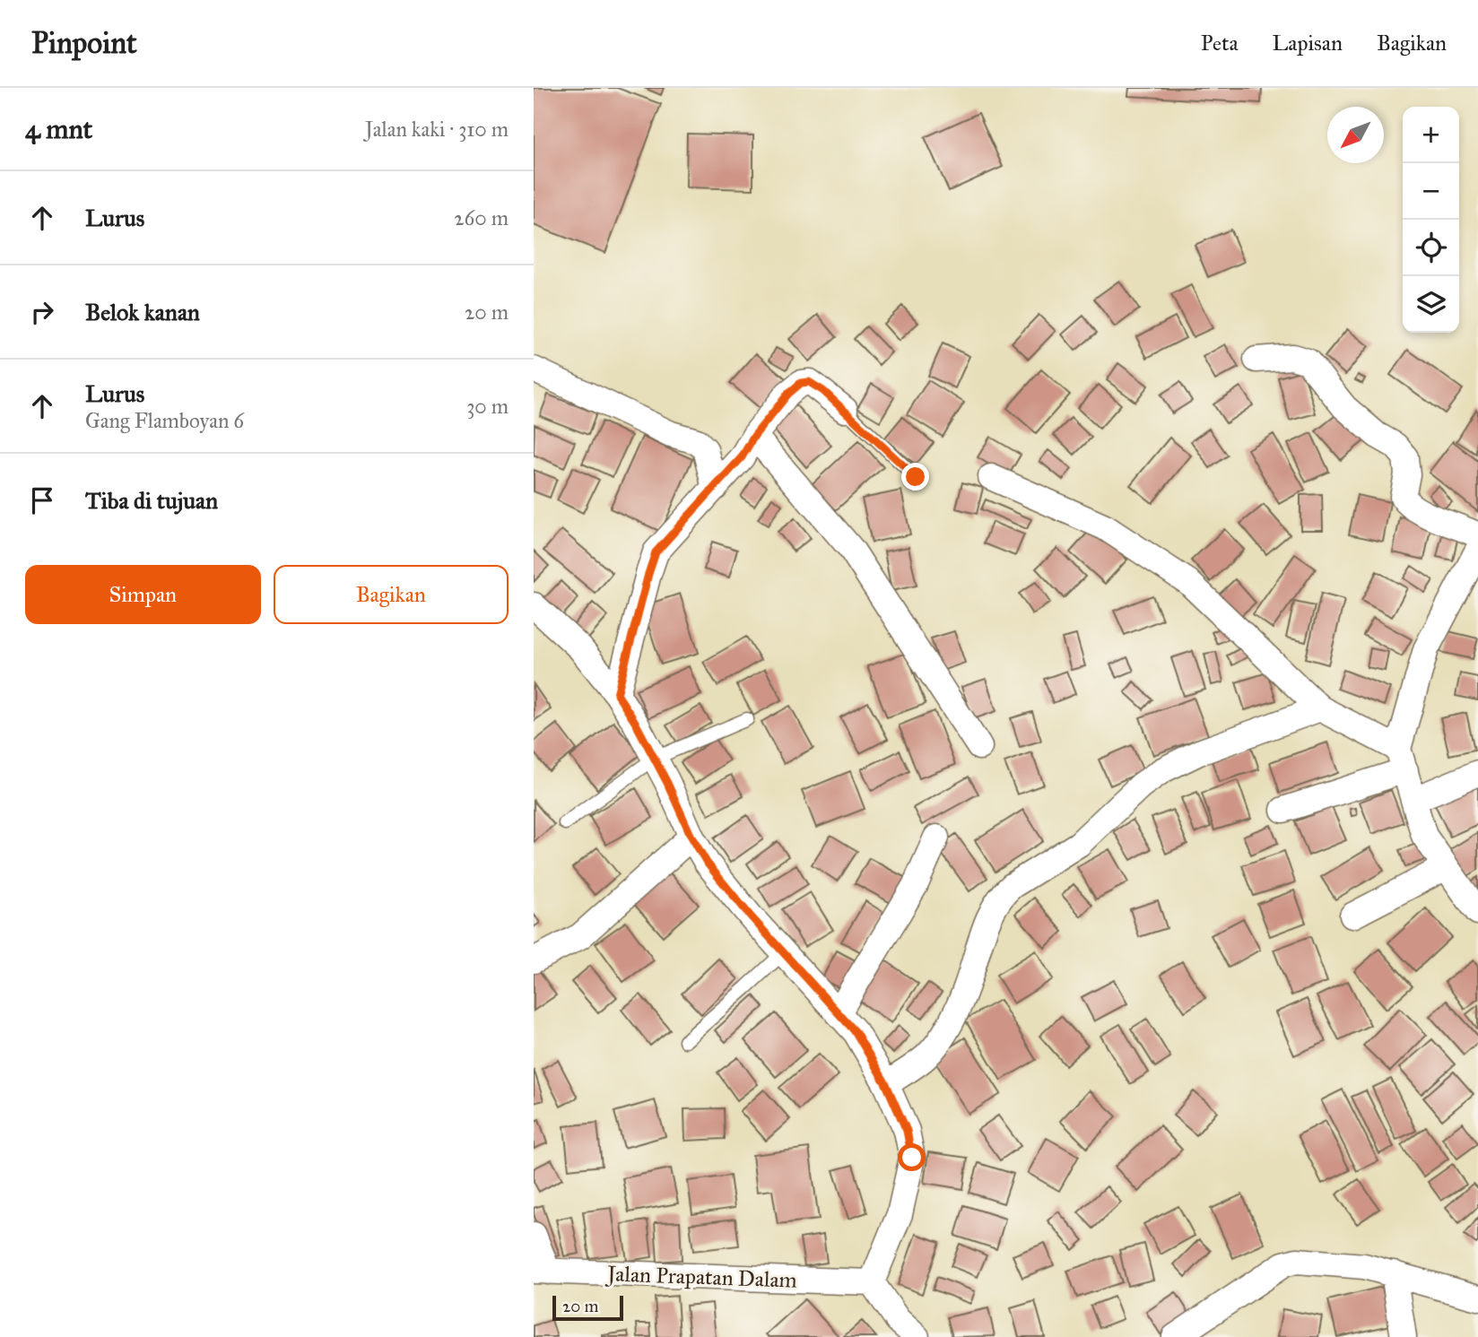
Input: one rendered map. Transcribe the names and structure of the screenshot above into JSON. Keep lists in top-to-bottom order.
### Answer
{
  "streets": {
    "street": ["Jalan Prapatan Dalam"]
  },
  "scale_bar": "20 m",
  "north": "bottom left",
  "page": {
    "header": "Pinpoint",
    "nav": ["Peta", "Lapisan", "Bagikan"],
    "heading": ["4 mnt", "Jalan kaki · 310 m"],
    "map_buttons": ["+", "−"],
    "list": [
      ["Lurus", "260 m"],
      ["Belok kanan", "20 m"],
      ["Lurus", "Gang Flamboyan 6", "30 m"],
      "Tiba di tujuan"
    ],
    "buttons": ["Simpan", "Bagikan"],
    "scale": "20 m"
  }
}
